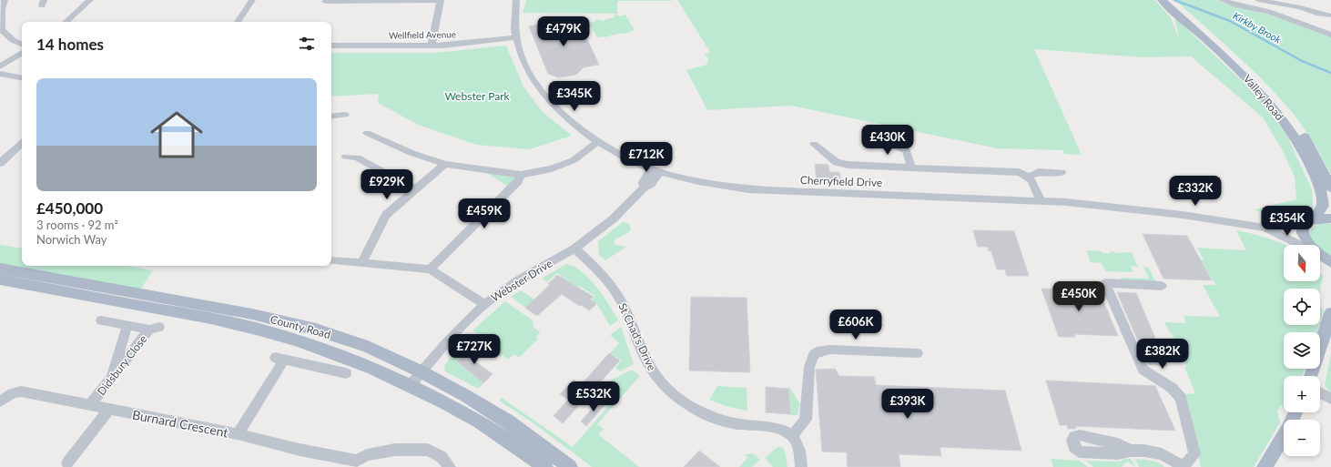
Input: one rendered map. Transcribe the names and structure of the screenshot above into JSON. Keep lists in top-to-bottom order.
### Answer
{
  "streets": {
    "main road": ["Valley Road", "County Road"],
    "street": [
      "Wellfield Avenue",
      "Cherryfield Drive",
      "Webster Drive",
      "St Chad's Drive",
      "Didsbury Close",
      "Burnard Crescent"
    ]
  },
  "crossings": [
    ["Wellfield Avenue", "Cherryfield Drive"],
    ["Valley Road", "Cherryfield Drive"],
    ["Cherryfield Drive", "Webster Drive"],
    ["Webster Drive", "County Road"],
    ["Webster Drive", "St Chad's Drive"],
    ["Didsbury Close", "Burnard Crescent"]
  ],
  "water": ["Kirkby Brook"],
  "parks": ["Webster Park"],
  "north": "bottom",
  "page": {
    "price": [
      "£479K",
      "£345K",
      "£430K",
      "£712K",
      "£929K",
      "£332K",
      "£459K",
      "£354K",
      "£450K",
      "£606K",
      "£727K",
      "£382K",
      "£532K",
      "£393K"
    ],
    "heading": "14 homes",
    "list": [
      {
        "name": "£450,000",
        "note": "3 rooms · 92 m² · Norwich Way"
      }
    ],
    "map_buttons": ["+", "−"]
  }
}
